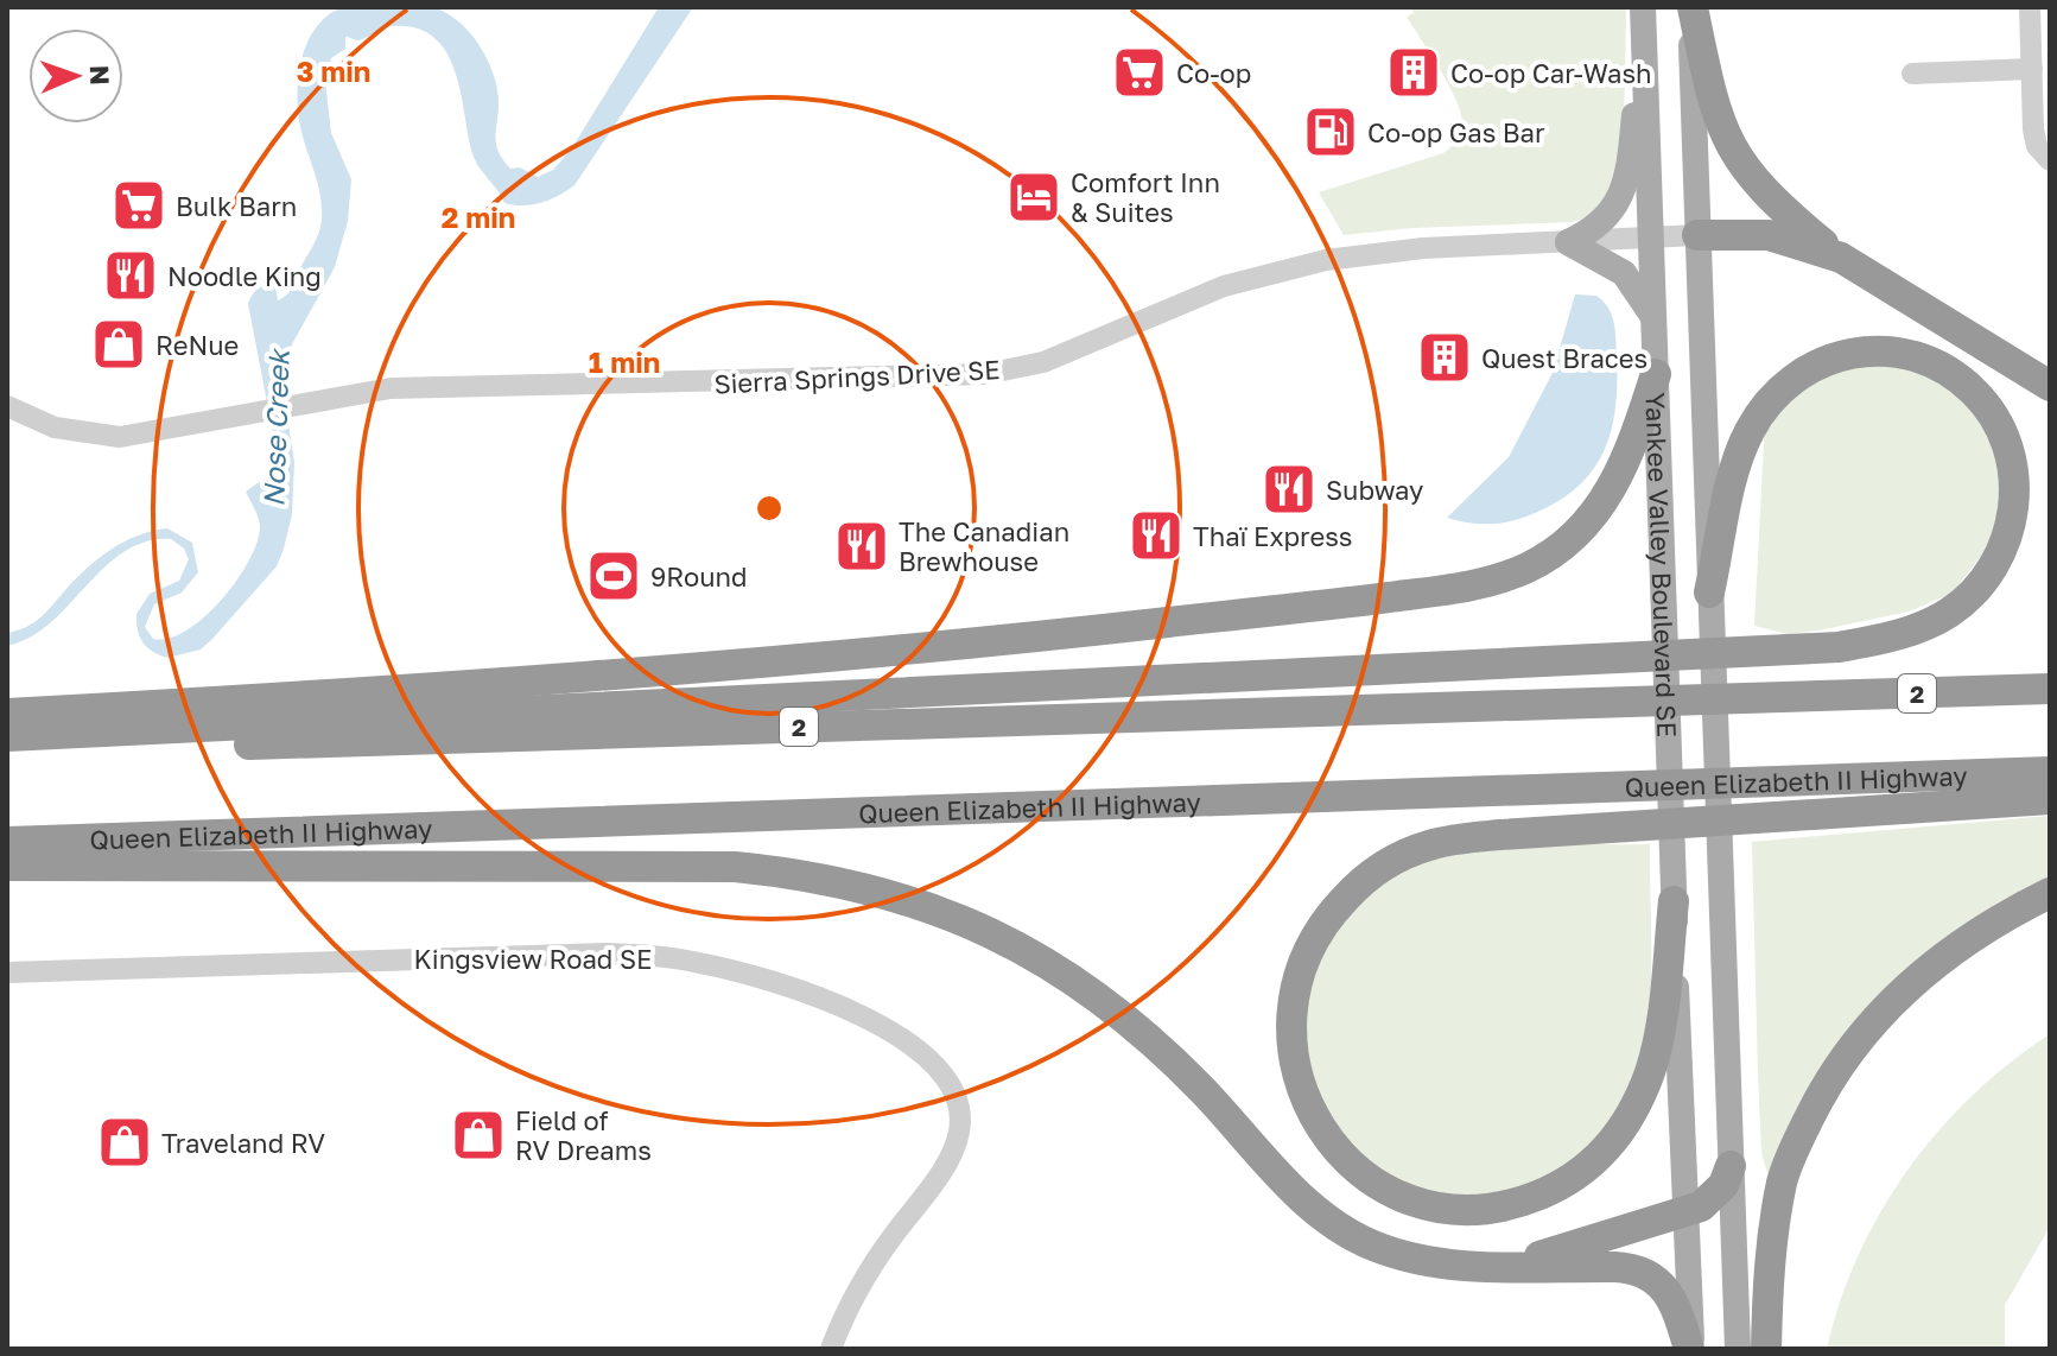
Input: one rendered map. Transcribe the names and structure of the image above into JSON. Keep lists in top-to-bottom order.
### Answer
{
  "streets": {
    "highway": ["2", "Queen Elizabeth II Highway"],
    "main road": ["Yankee Valley Boulevard SE"],
    "street": ["Sierra Springs Drive SE", "Kingsview Road SE"]
  },
  "crossings": [
    ["Sierra Springs Drive SE", "Yankee Valley Boulevard SE"]
  ],
  "water": ["Nose Creek"],
  "places": {
    "supermarket": ["Co-op", "Bulk Barn"],
    "building": ["Co-op Car-Wash", "Quest Braces"],
    "fuel station": ["Co-op Gas Bar"],
    "hotel": ["Comfort Inn & Suites"],
    "restaurant": [
      "Noodle King",
      "Subway",
      "Thaï Express",
      "The Canadian Brewhouse"
    ],
    "shop": ["ReNue", "Field of RV Dreams", "Traveland RV"],
    "sports": ["9Round"]
  },
  "north": "right",
  "rings": ["3 min", "2 min", "1 min"]
}
